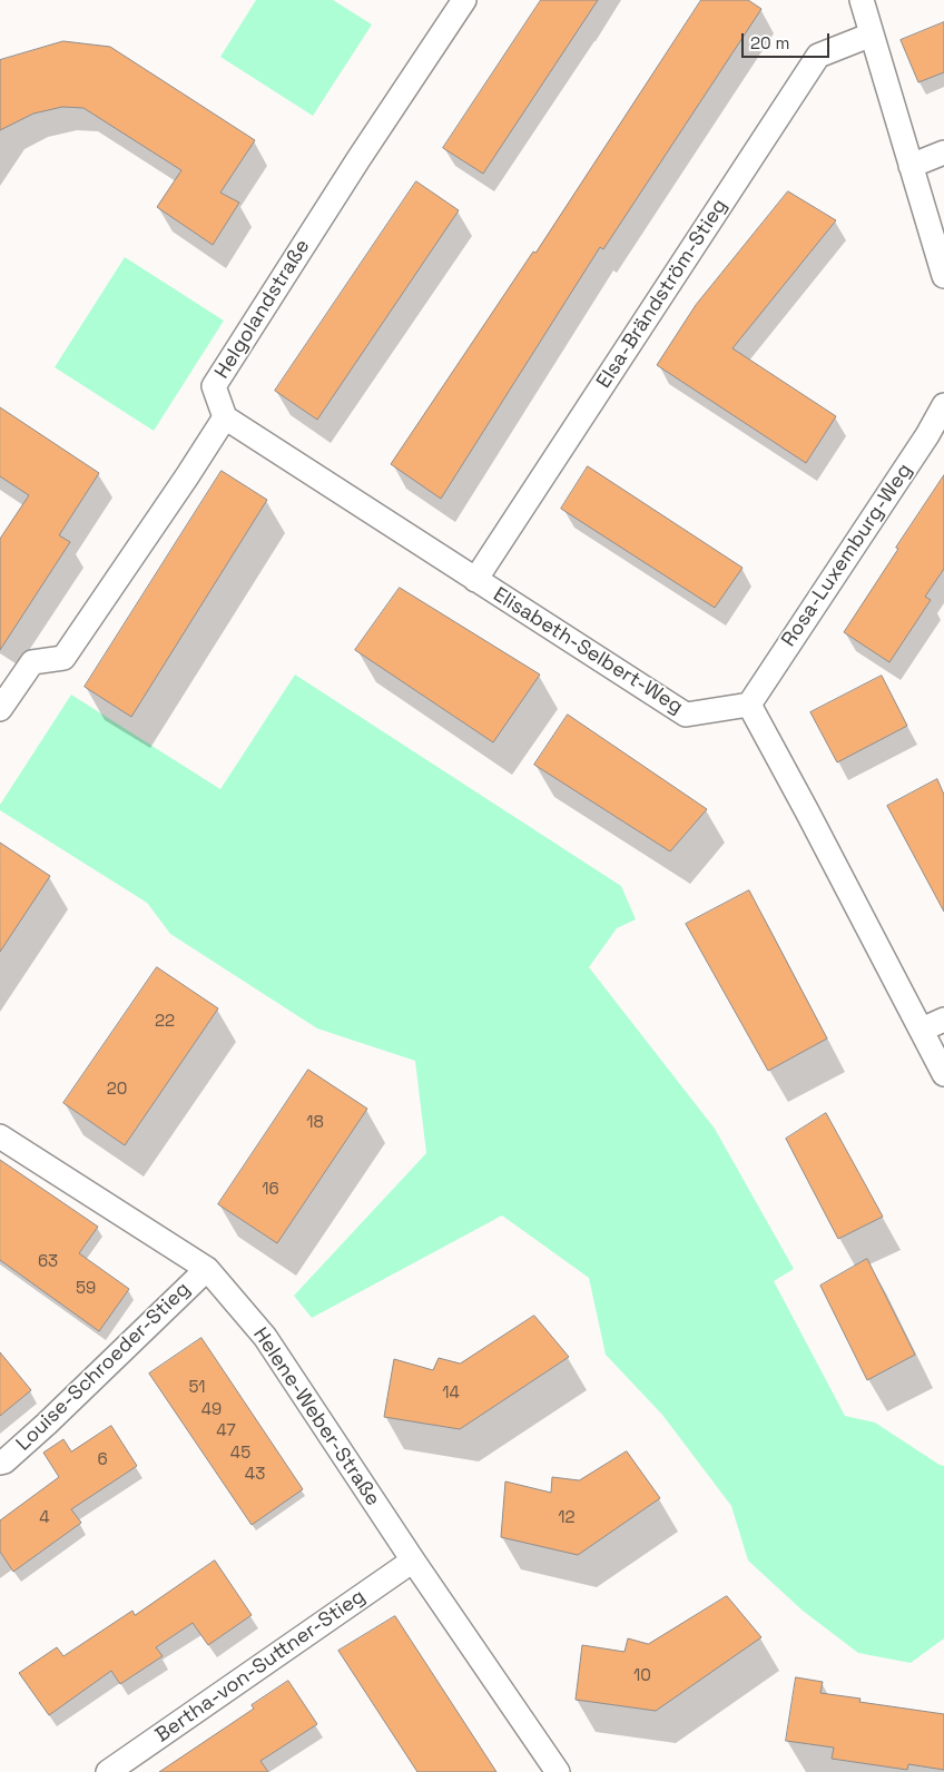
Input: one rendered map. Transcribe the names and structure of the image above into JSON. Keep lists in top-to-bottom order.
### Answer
{
  "streets": {
    "street": [
      "Elsa-Brändström-Stieg",
      "Helgolandstraße",
      "Rosa-Luxemburg-Weg",
      "Elisabeth-Selbert-Weg",
      "Louise-Schroeder-Stieg",
      "Helene-Weber-Straße",
      "Bertha-von-Suttner-Stieg"
    ]
  },
  "crossings": [
    ["Elsa-Brändström-Stieg", "Elisabeth-Selbert-Weg"],
    ["Helgolandstraße", "Elisabeth-Selbert-Weg"],
    ["Rosa-Luxemburg-Weg", "Elisabeth-Selbert-Weg"],
    ["Louise-Schroeder-Stieg", "Helene-Weber-Straße"],
    ["Helene-Weber-Straße", "Bertha-von-Suttner-Stieg"]
  ],
  "house_numbers": [
    "22",
    "20",
    "18",
    "16",
    "63",
    "59",
    "51",
    "14",
    "49",
    "47",
    "45",
    "6",
    "43",
    "4",
    "12",
    "10"
  ],
  "scale_bar": "20 m"
}
